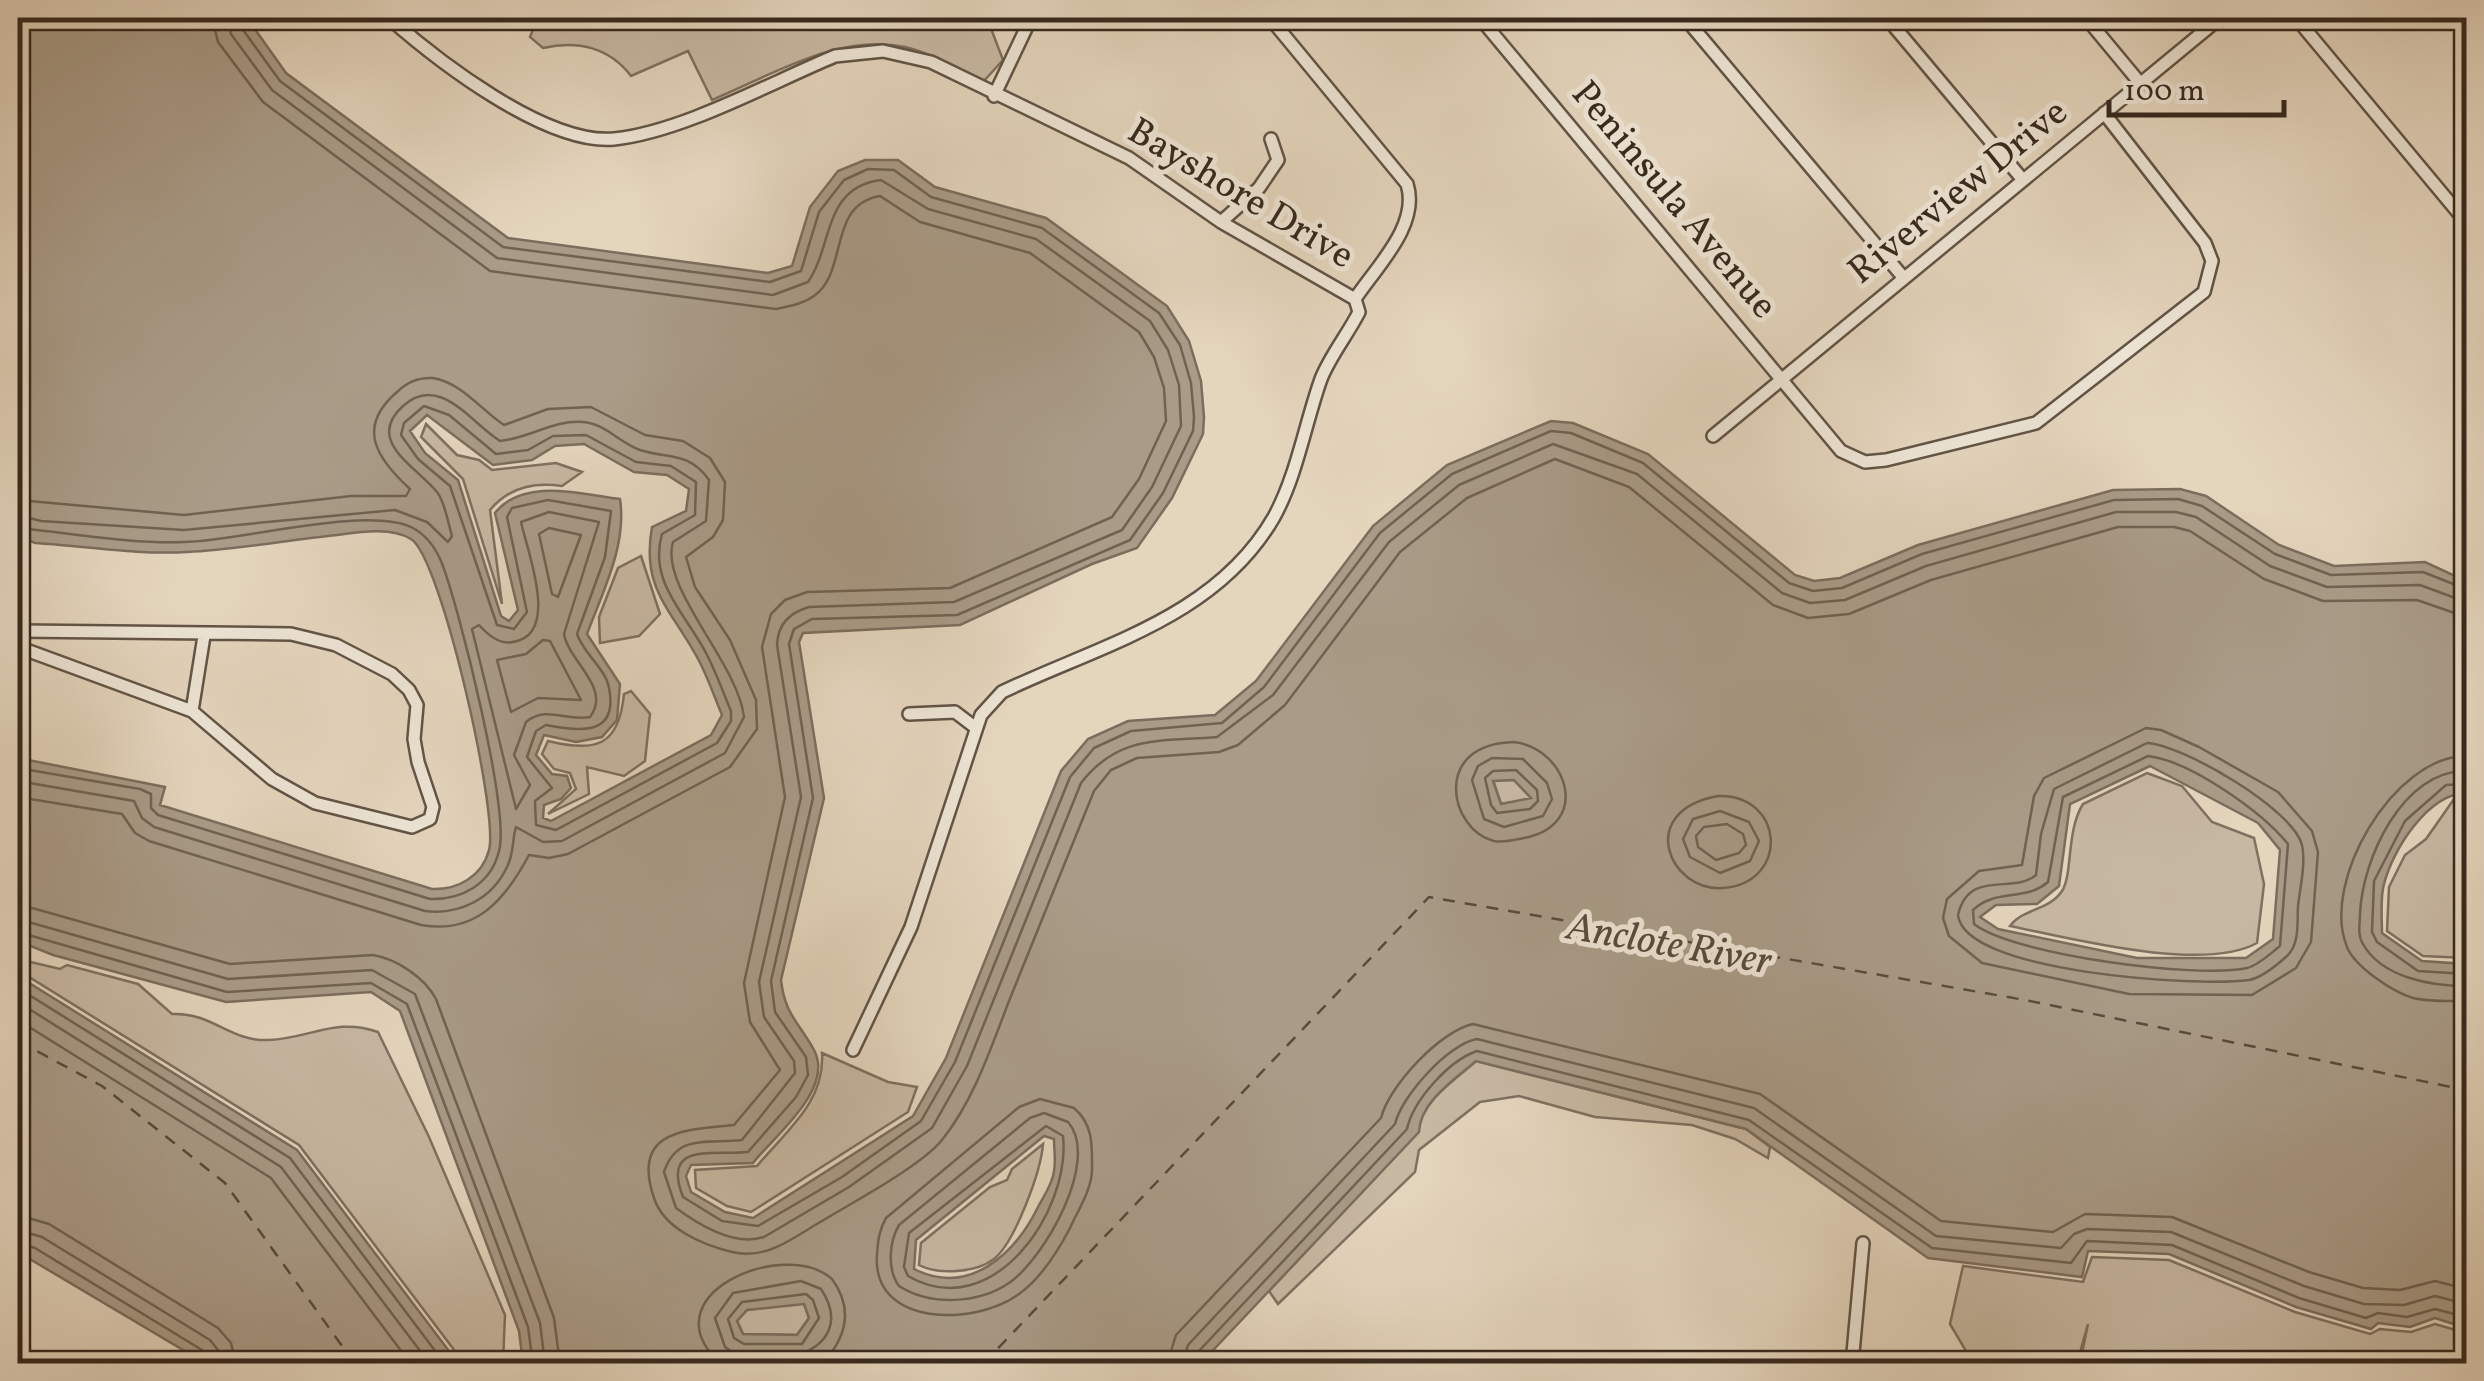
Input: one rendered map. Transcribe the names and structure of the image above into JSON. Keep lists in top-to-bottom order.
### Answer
{
  "streets": {
    "street": ["Riverview Drive", "Bayshore Drive", "Peninsula Avenue"]
  },
  "crossings": [
    ["Riverview Drive", "Peninsula Avenue"]
  ],
  "water": ["Anclote River"],
  "scale_bar": "100 m"
}
